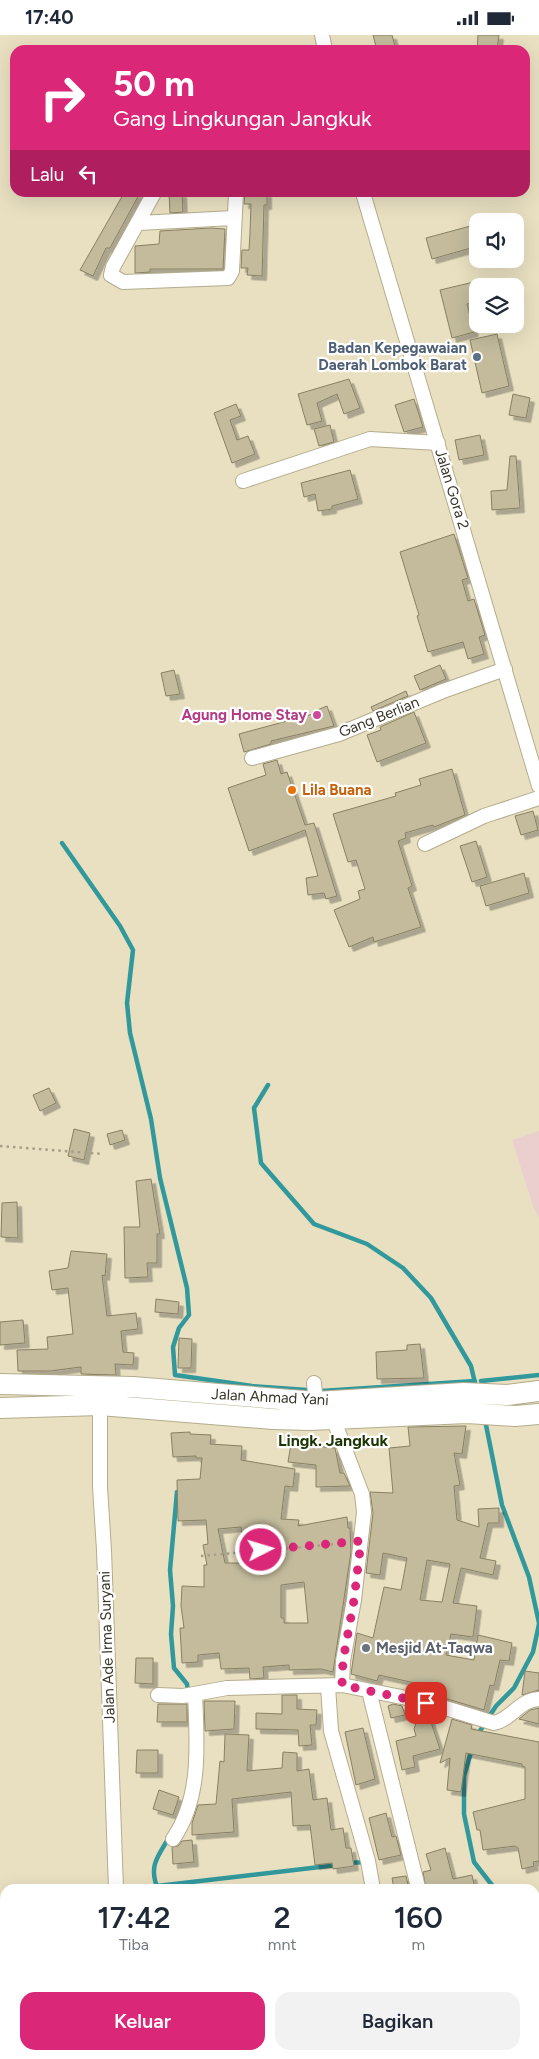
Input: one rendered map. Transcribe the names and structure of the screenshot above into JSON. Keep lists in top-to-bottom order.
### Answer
{
  "streets": {
    "highway": ["Jalan Ahmad Yani"],
    "street": ["Jalan Gora 2", "Gang Berlian", "Jalan Ade Irma Suryani"]
  },
  "crossings": [
    ["Jalan Gora 2", "Gang Berlian"]
  ],
  "districts": ["Lingk. Jangkuk"],
  "places": [
    "Badan Kepegawaian Daerah Lombok Barat",
    "Agung Home Stay",
    "Lila Buana",
    "Mesjid At-Taqwa"
  ],
  "page": {
    "status": "17:40",
    "turn": ["50 m", "Gang Lingkungan Jangkuk"],
    "then": "Lalu",
    "eta": [
      "17:42",
      "Tiba",
      "2",
      "mnt",
      "160",
      "m"
    ],
    "buttons": ["Keluar", "Bagikan"]
  }
}
